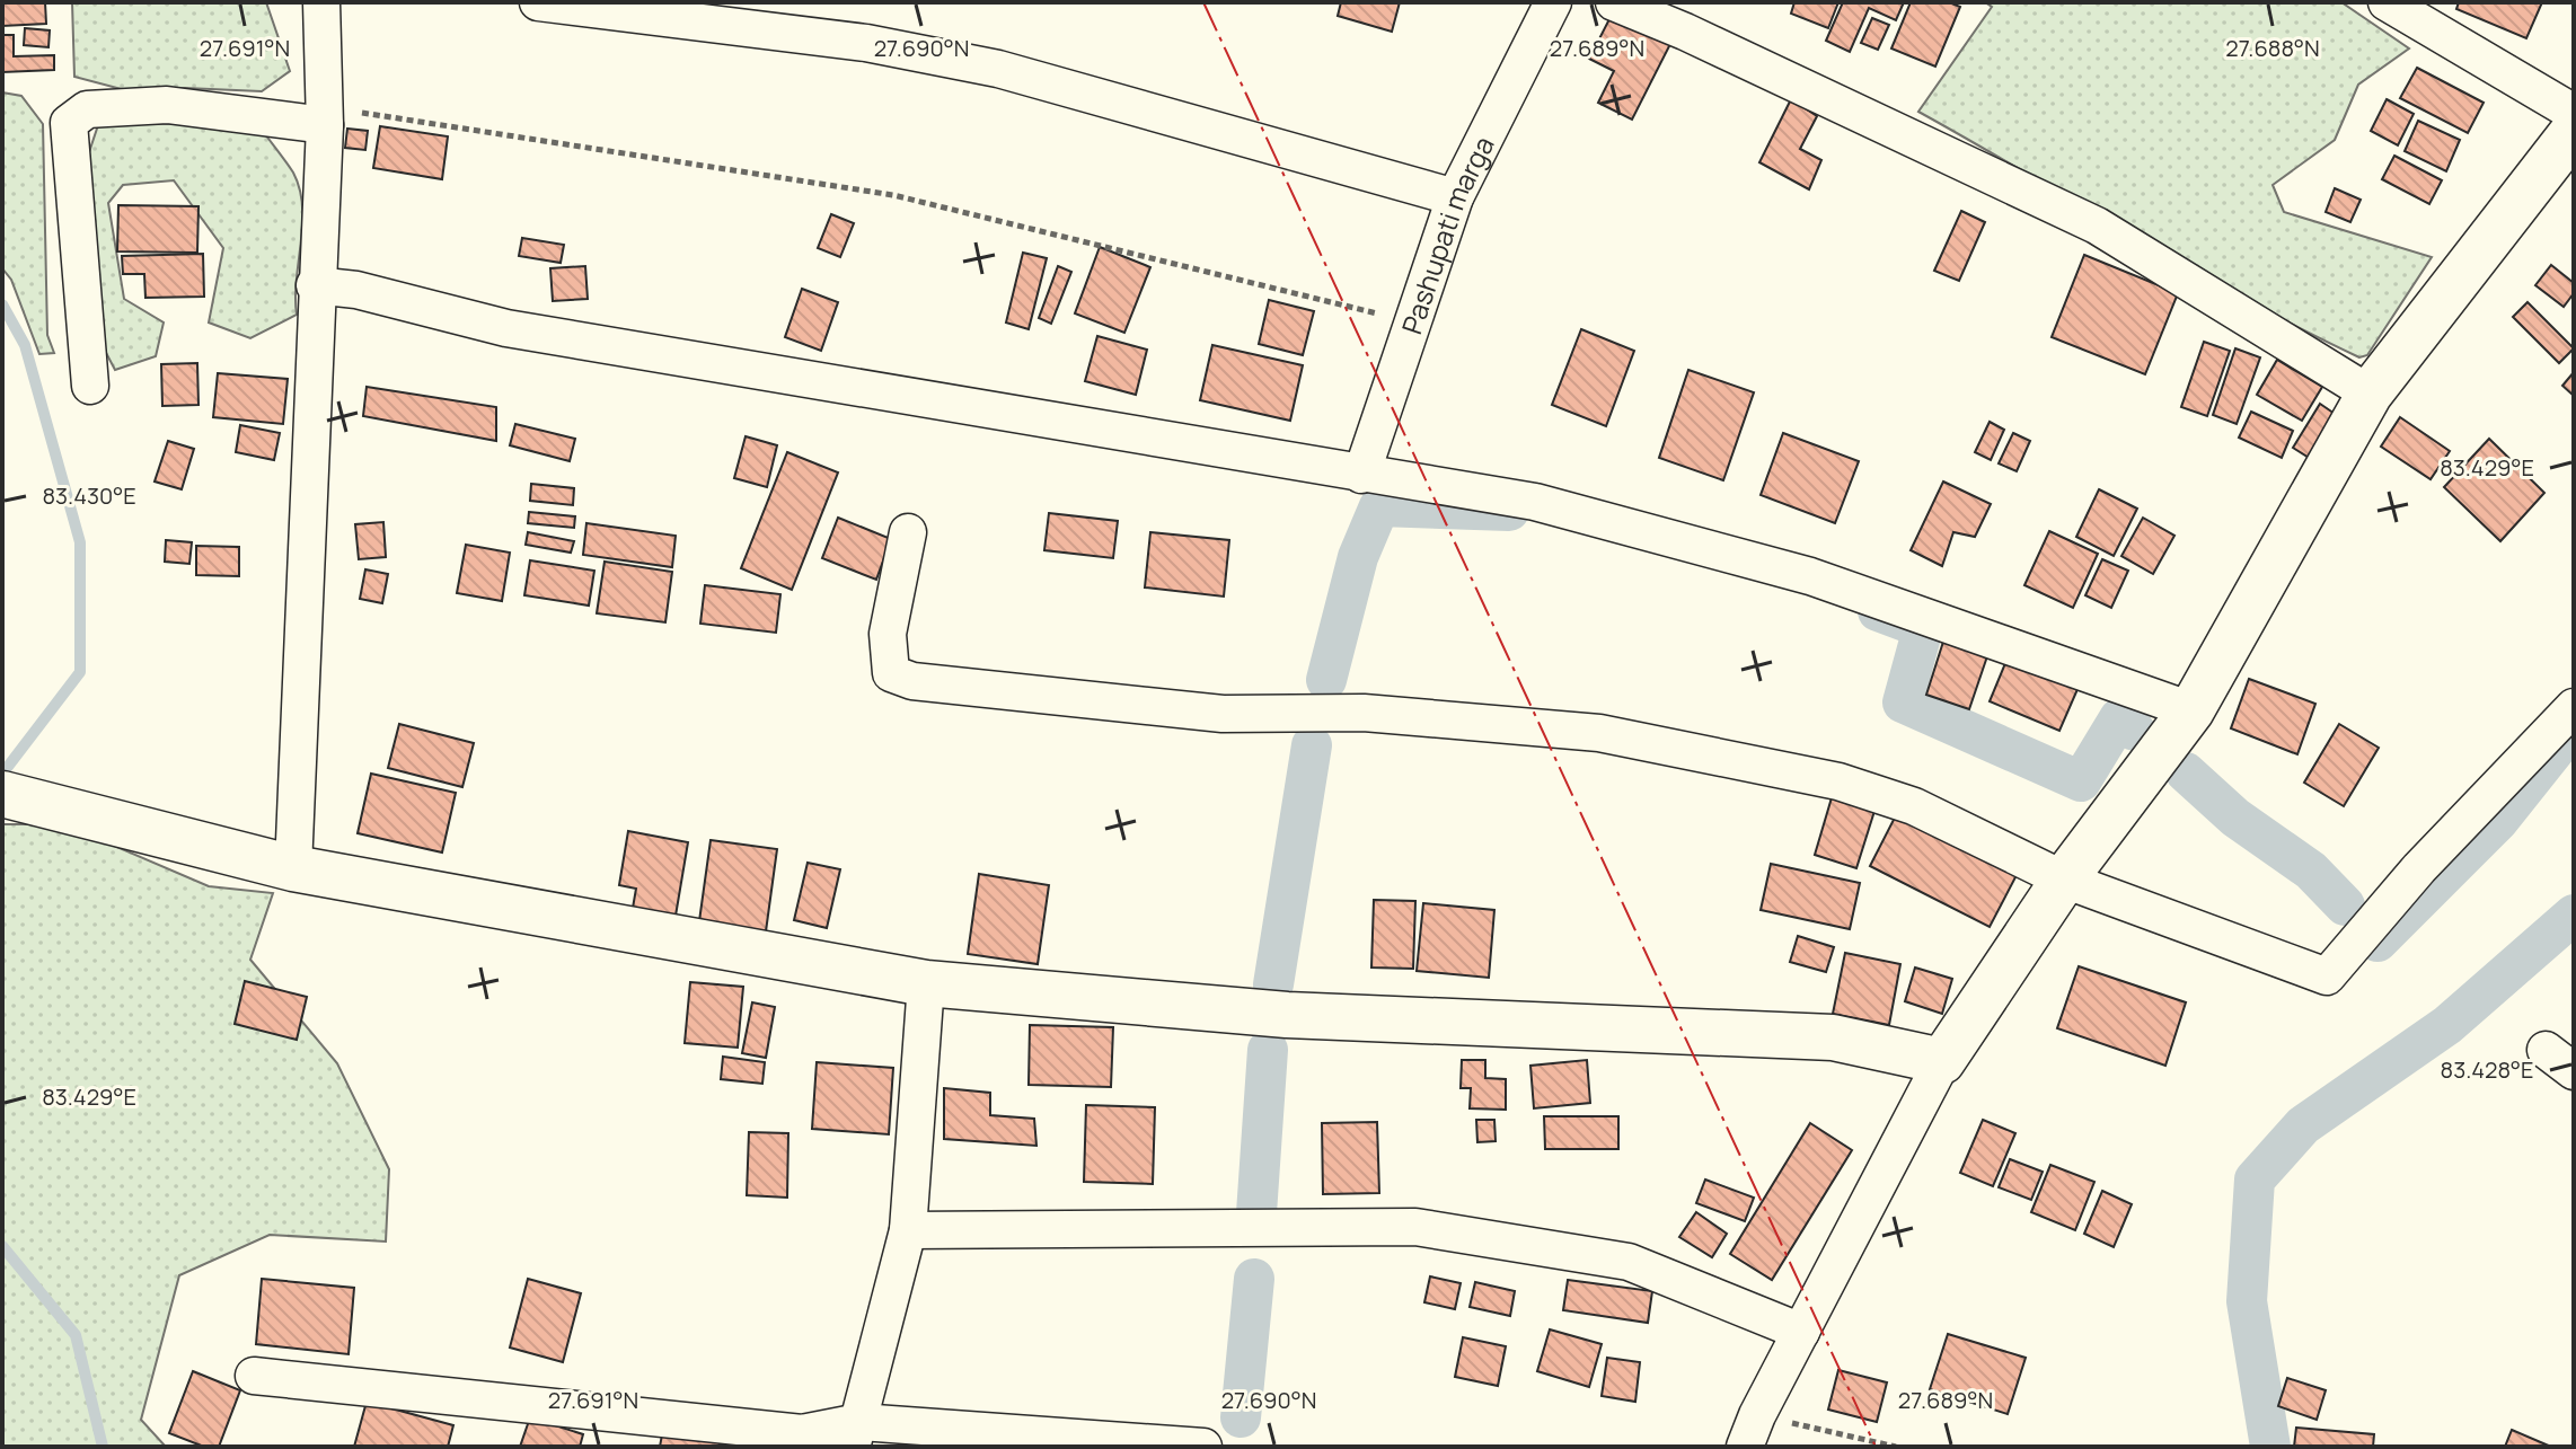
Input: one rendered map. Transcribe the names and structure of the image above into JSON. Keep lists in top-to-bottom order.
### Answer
{
  "streets": {
    "street": ["Pashupati marga"]
  },
  "coordinates": [
    "27.688°N",
    "27.691°N",
    "27.690°N",
    "27.689°N",
    "83.429°E",
    "83.430°E",
    "83.428°E"
  ]
}
